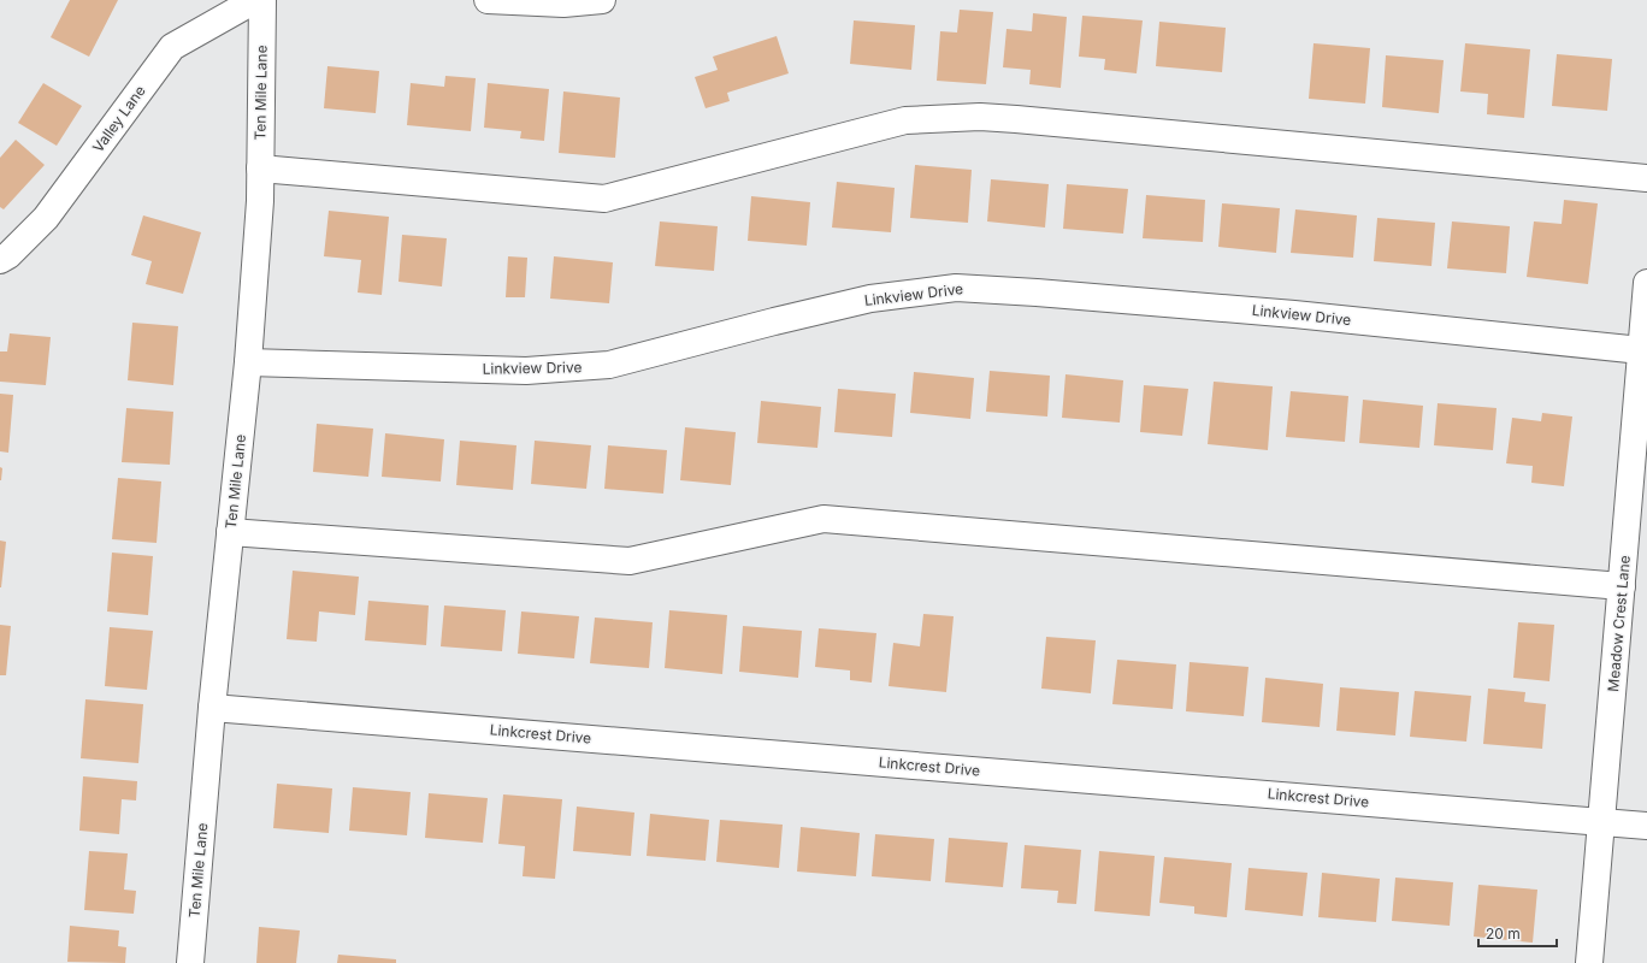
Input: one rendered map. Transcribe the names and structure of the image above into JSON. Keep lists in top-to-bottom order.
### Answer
{
  "streets": {
    "street": [
      "Ten Mile Lane",
      "Valley Lane",
      "Linkview Drive",
      "Meadow Crest Lane",
      "Linkcrest Drive"
    ]
  },
  "crossings": [
    ["Ten Mile Lane", "Linkview Drive"],
    ["Ten Mile Lane", "Linkcrest Drive"],
    ["Linkview Drive", "Meadow Crest Lane"],
    ["Meadow Crest Lane", "Linkcrest Drive"]
  ],
  "scale_bar": "20 m"
}
